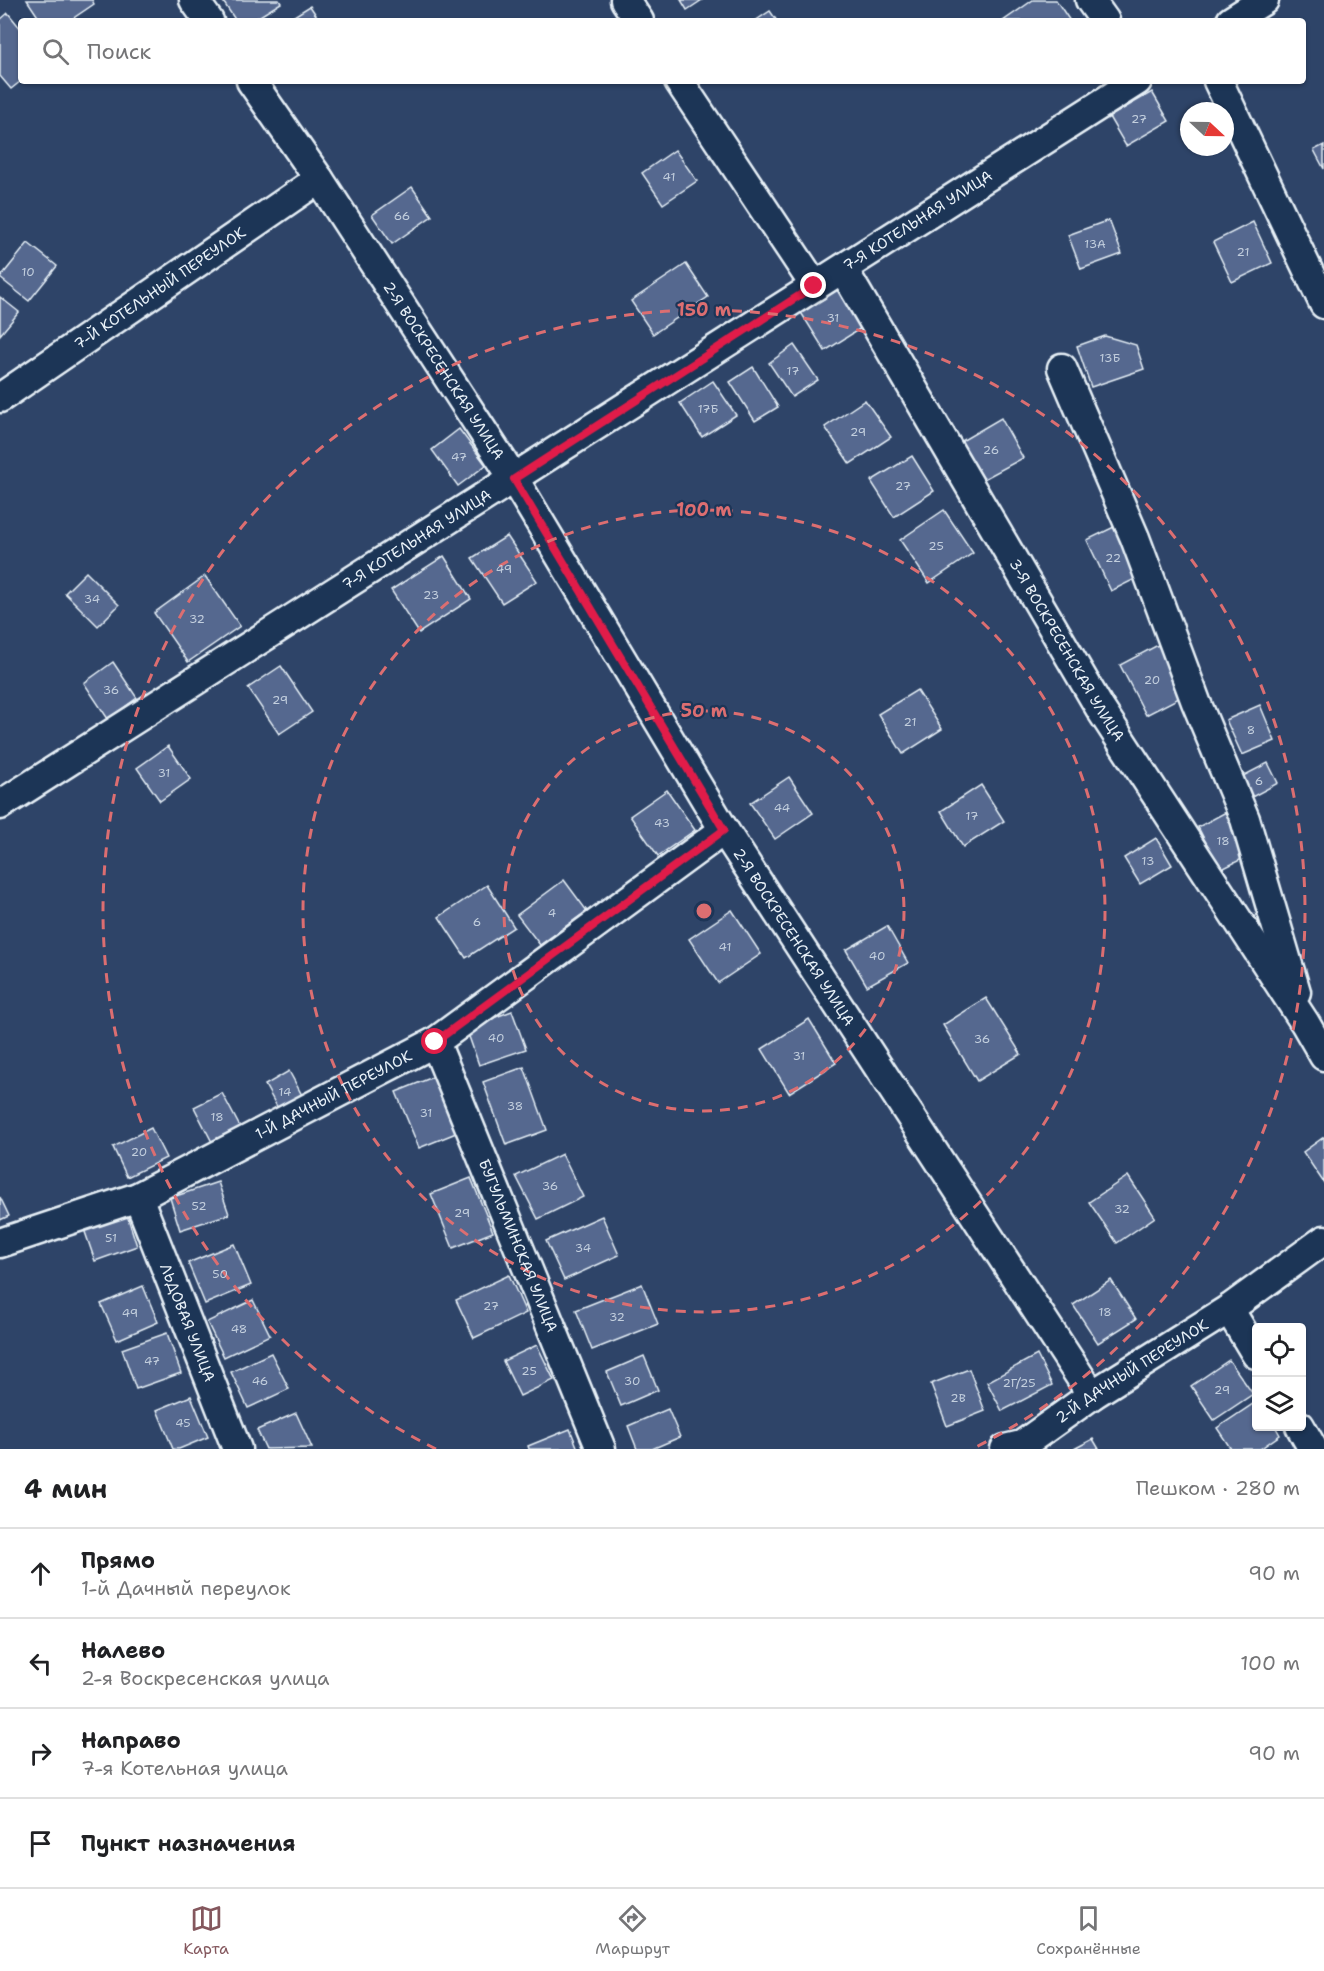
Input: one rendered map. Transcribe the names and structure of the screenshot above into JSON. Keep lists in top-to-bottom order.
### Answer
{
  "streets": {
    "street": [
      "7-Я КОТЕЛЬНАЯ УЛИЦА",
      "7-Й КОТЕЛЬНЫЙ ПЕРЕУЛОК",
      "2-Я ВОСКРЕСЕНСКАЯ УЛИЦА",
      "3-Я ВОСКРЕСЕНСКАЯ УЛИЦА",
      "1-Й ДАЧНЫЙ ПЕРЕУЛОК",
      "БУГУЛЬМИНСКАЯ УЛИЦА",
      "ЛЬДОВАЯ УЛИЦА",
      "2-Й ДАЧНЫЙ ПЕРЕУЛОК"
    ]
  },
  "crossings": [
    ["7-Я КОТЕЛЬНАЯ УЛИЦА", "2-Я ВОСКРЕСЕНСКАЯ УЛИЦА"],
    ["7-Я КОТЕЛЬНАЯ УЛИЦА", "3-Я ВОСКРЕСЕНСКАЯ УЛИЦА"],
    ["7-Й КОТЕЛЬНЫЙ ПЕРЕУЛОК", "2-Я ВОСКРЕСЕНСКАЯ УЛИЦА"],
    ["2-Я ВОСКРЕСЕНСКАЯ УЛИЦА", "1-Й ДАЧНЫЙ ПЕРЕУЛОК"],
    ["2-Я ВОСКРЕСЕНСКАЯ УЛИЦА", "2-Й ДАЧНЫЙ ПЕРЕУЛОК"],
    ["1-Й ДАЧНЫЙ ПЕРЕУЛОК", "БУГУЛЬМИНСКАЯ УЛИЦА"],
    ["1-Й ДАЧНЫЙ ПЕРЕУЛОК", "ЛЬДОВАЯ УЛИЦА"]
  ],
  "house_numbers": [
    "27",
    "41",
    "66",
    "13А",
    "21",
    "10",
    "31",
    "13Б",
    "17",
    "17Б",
    "29",
    "26",
    "47",
    "27",
    "25",
    "22",
    "49",
    "23",
    "34",
    "32",
    "20",
    "36",
    "29",
    "21",
    "8",
    "31",
    "6",
    "44",
    "17",
    "43",
    "18",
    "13",
    "4",
    "6",
    "41",
    "40",
    "40",
    "36",
    "31",
    "14",
    "38",
    "31",
    "18",
    "20",
    "36",
    "52",
    "32",
    "29",
    "51",
    "34",
    "50",
    "27",
    "18",
    "49",
    "32",
    "48",
    "47",
    "25",
    "46",
    "30",
    "2Г/25",
    "29",
    "2В",
    "45"
  ],
  "north": "right",
  "page": {
    "search": "Поиск",
    "heading": ["4 мин", "Пешком · 280 m"],
    "list": [
      ["Прямо", "1-й Дачный переулок", "90 m"],
      ["Налево", "2-я Воскресенская улица", "100 m"],
      ["Направо", "7-я Котельная улица", "90 m"],
      "Пункт назначения"
    ],
    "nav": ["Карта", "Маршрут", "Сохранённые"]
  },
  "rings": ["150 m", "100 m", "50 m"]
}
